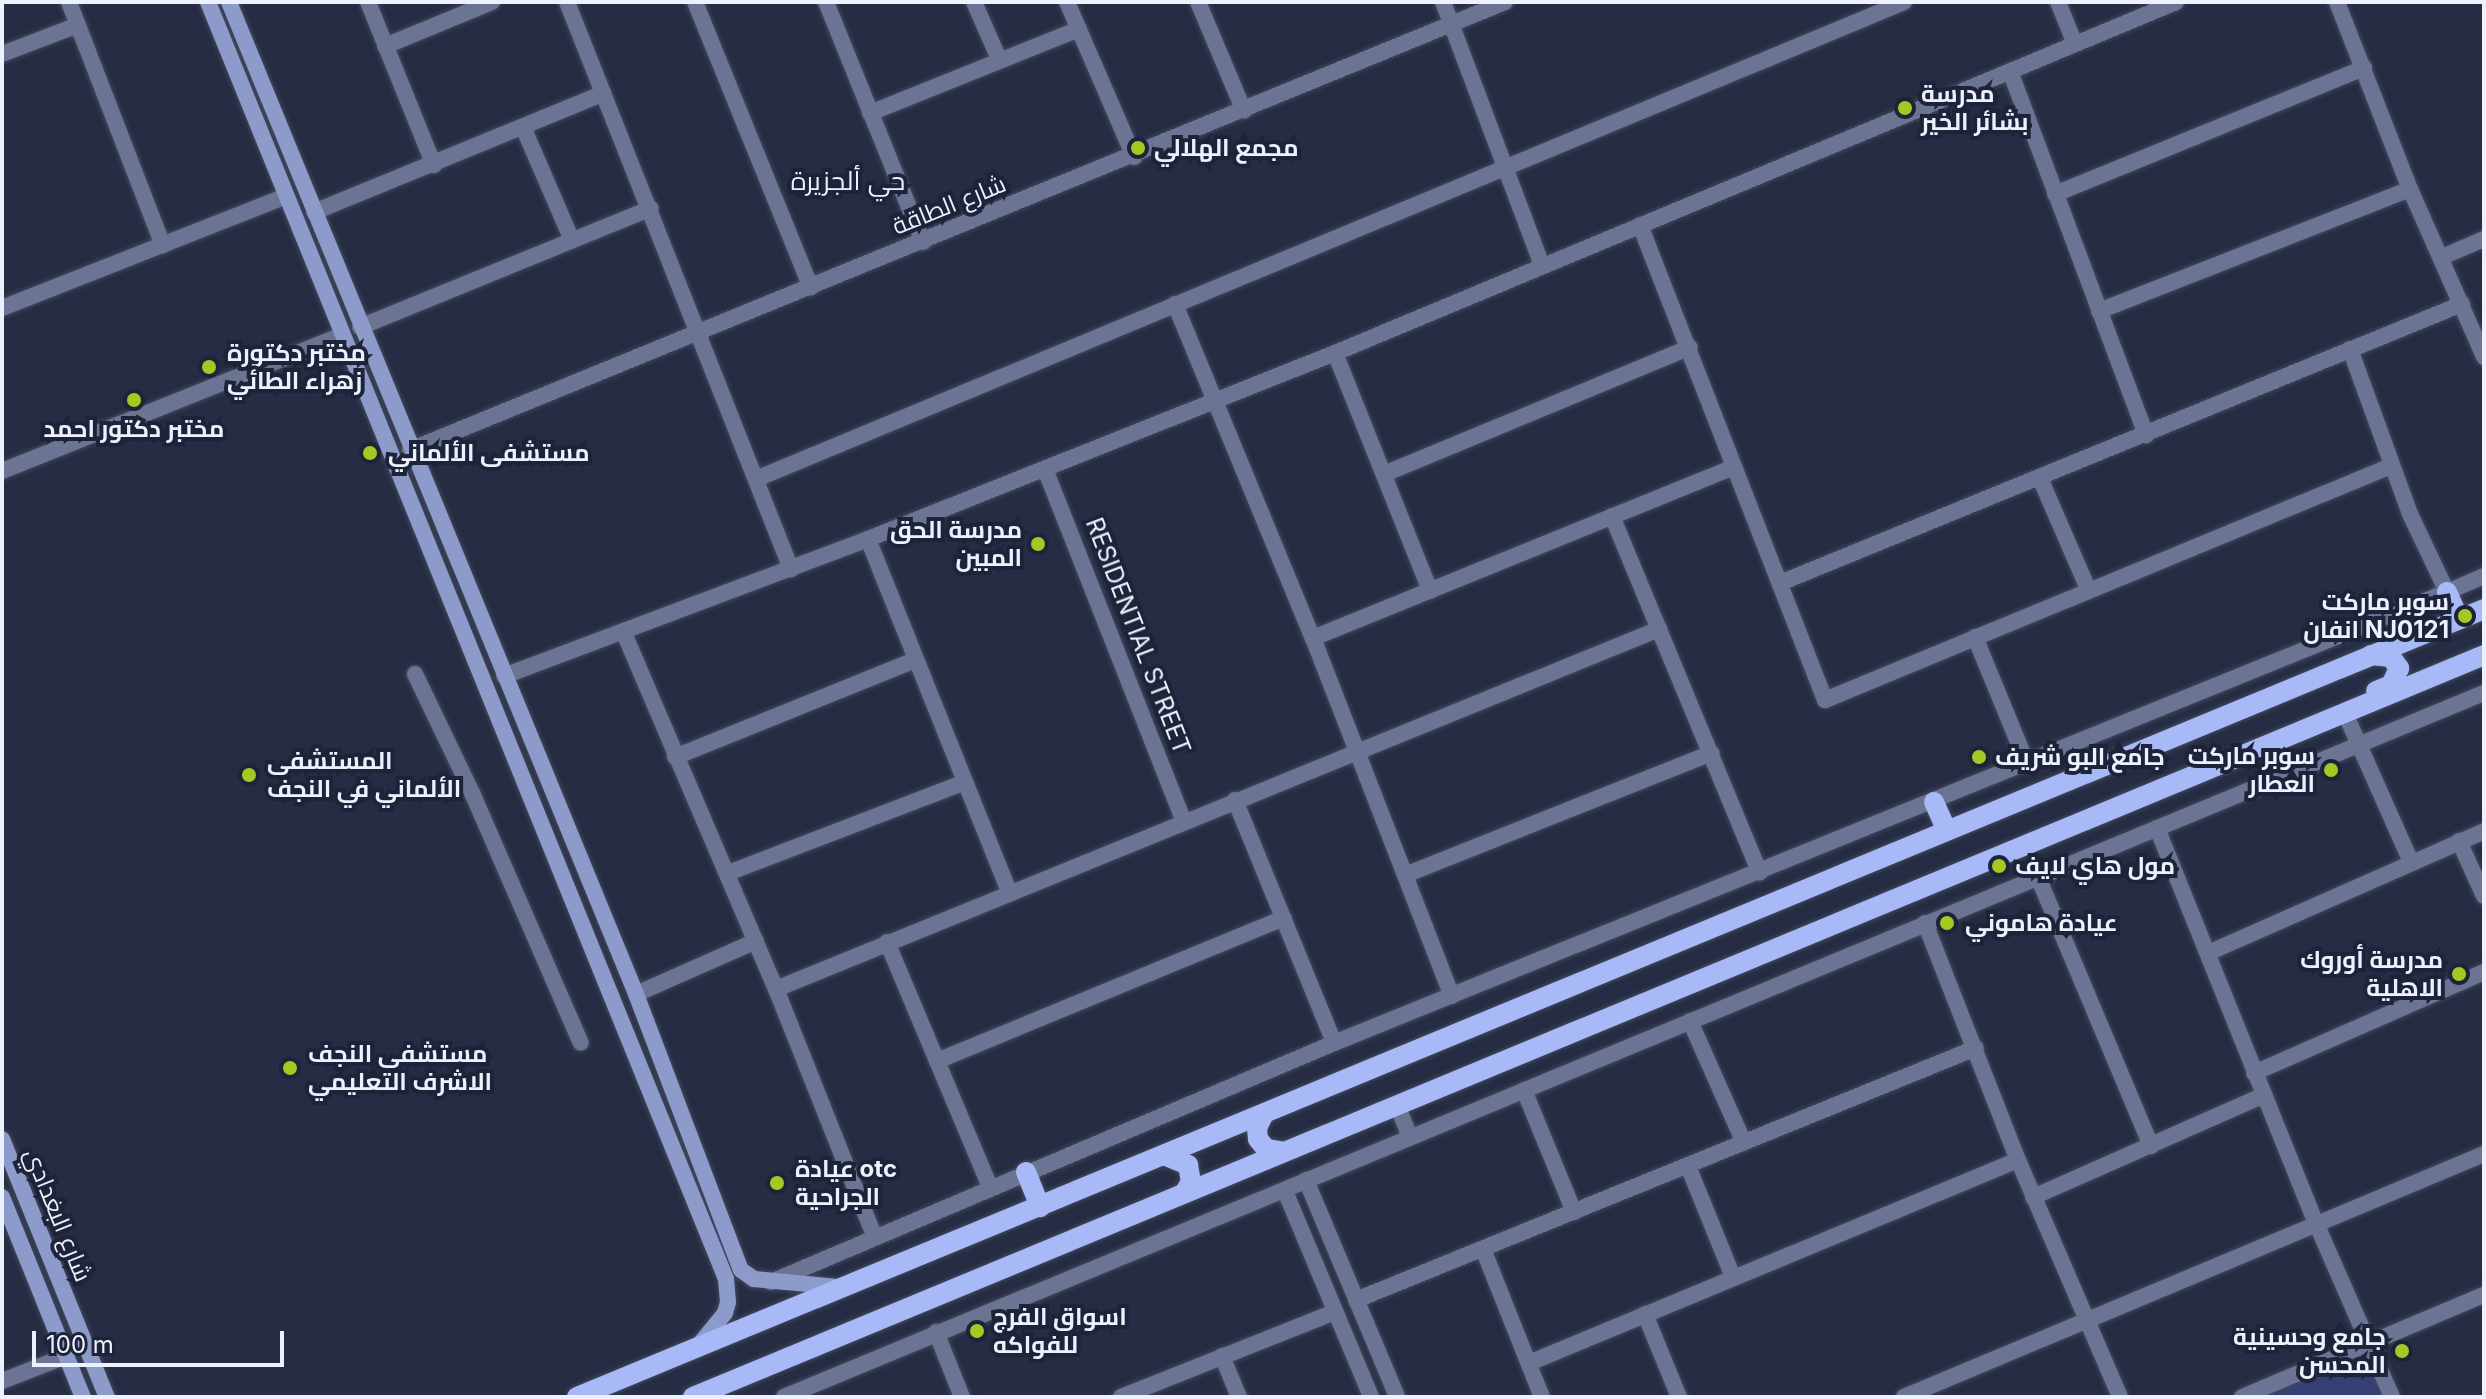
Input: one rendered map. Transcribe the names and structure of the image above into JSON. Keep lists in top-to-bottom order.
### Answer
{
  "streets": {
    "street": ["شارع الطاقة", "RESIDENTIAL STREET", "شارع البغدادي"]
  },
  "districts": ["حي ألجزيرة"],
  "places": [
    "مدرسة بشائر الخير",
    "مجمع الهلالي",
    "مختبر دكتورة زهراء الطائي",
    "مختبر دكتور احمد",
    "مستشفى الألماني",
    "مدرسة الحق المبين",
    "سوبر ماركت انفان NJ0121",
    "جامع البو شريف",
    "سوبر ماركت العطار",
    "المستشفى الألماني في النجف",
    "مول هاي لايف",
    "عيادة هاموني",
    "مدرسة أوروك الاهلية",
    "مستشفى النجف الاشرف التعليمي",
    "عيادة otc الجراحية",
    "اسواق الفرج للفواكه",
    "جامع وحسينية المحسن"
  ],
  "scale_bar": "100 m"
}
